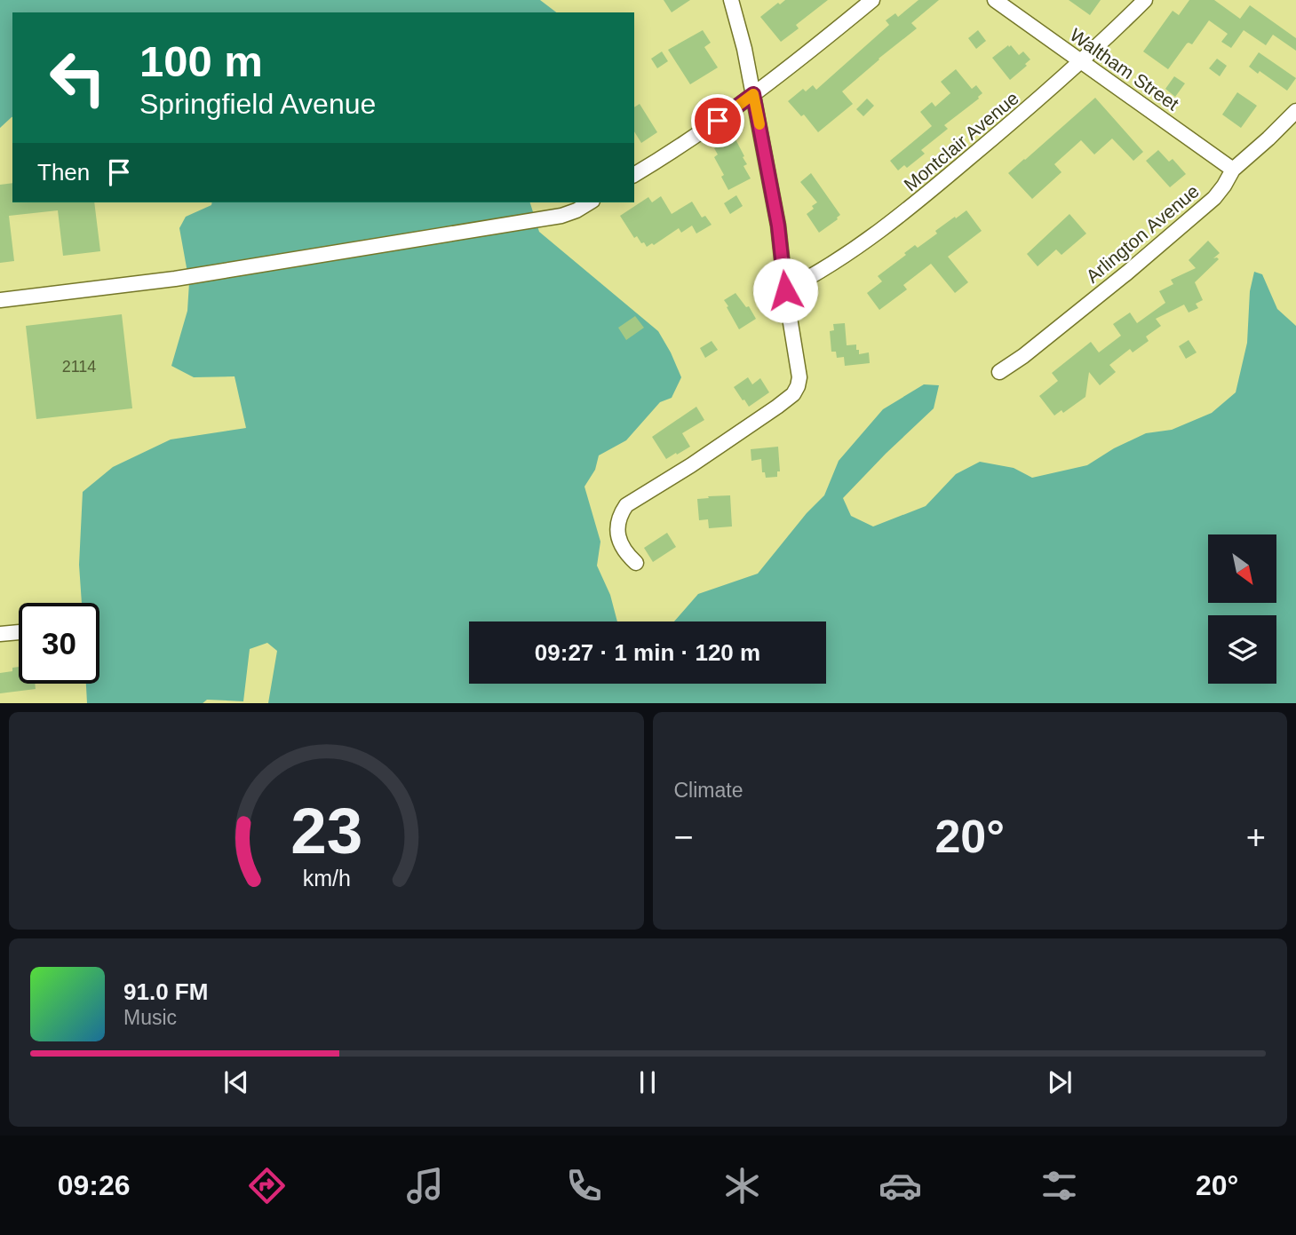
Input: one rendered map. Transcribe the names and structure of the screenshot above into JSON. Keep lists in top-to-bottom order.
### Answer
{
  "streets": {
    "street": ["Waltham Street", "Montclair Avenue", "Arlington Avenue"]
  },
  "crossings": [
    ["Waltham Street", "Montclair Avenue"],
    ["Waltham Street", "Arlington Avenue"]
  ],
  "house_numbers": ["2114"],
  "north": "bottom right",
  "page": {
    "turn": ["100 m", "Springfield Avenue"],
    "then": "Then",
    "limit": "30",
    "trip": "09:27 · 1 min · 120 m",
    "tile": "Climate",
    "heat": ["−", "20°", "+"],
    "song": ["91.0 FM", "Music"],
    "tabs": ["09:26", "20°"],
    "gauge": ["23", "km/h"]
  }
}
